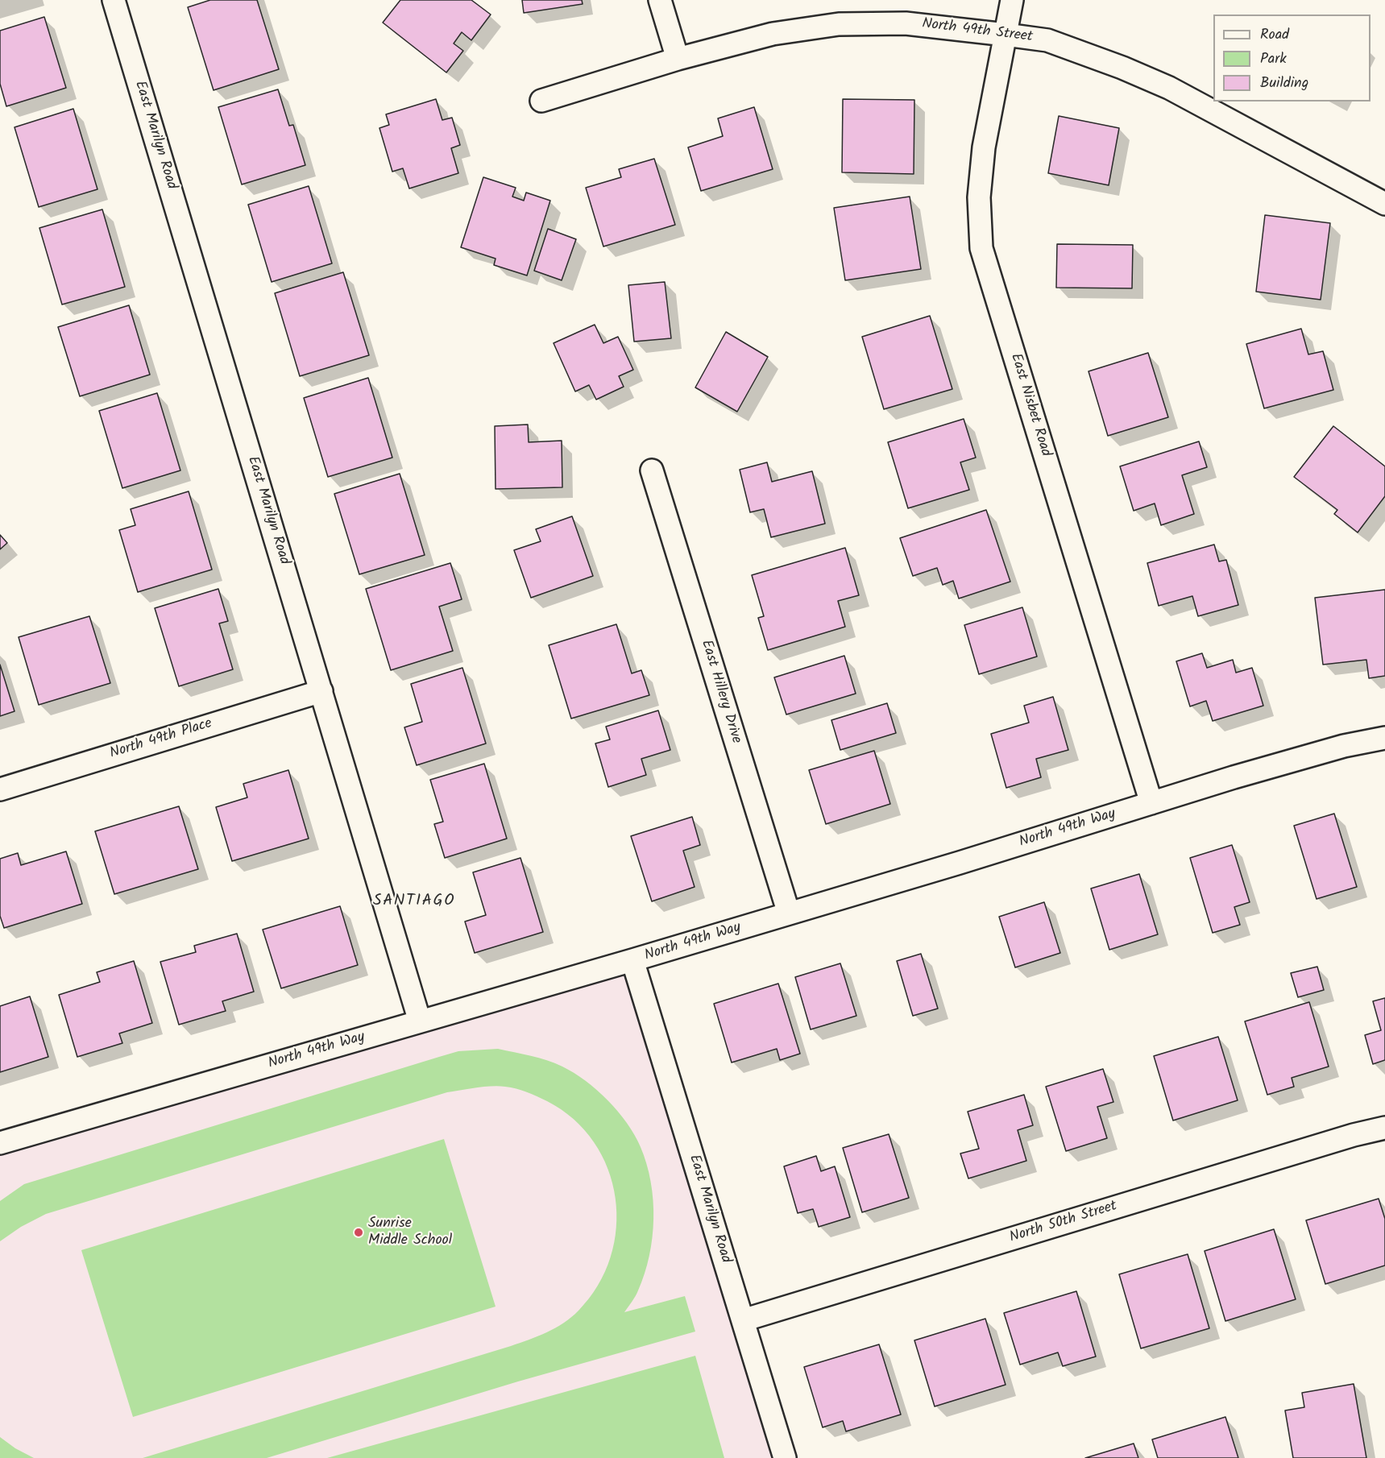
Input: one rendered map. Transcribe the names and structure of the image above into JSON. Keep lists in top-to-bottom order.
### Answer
{
  "streets": {
    "street": [
      "North 49th Street",
      "East Marilyn Road",
      "East Nisbet Road",
      "East Hillery Drive",
      "North 49th Place",
      "North 49th Way",
      "North 50th Street"
    ]
  },
  "crossings": [
    ["North 49th Street", "East Nisbet Road"],
    ["East Marilyn Road", "North 49th Place"],
    ["East Marilyn Road", "North 49th Way"],
    ["East Marilyn Road", "North 50th Street"],
    ["East Nisbet Road", "North 49th Way"],
    ["East Hillery Drive", "North 49th Way"]
  ],
  "districts": ["SANTIAGO"],
  "places": ["Sunrise Middle School"],
  "legend": ["Road", "Park", "Building"]
}
